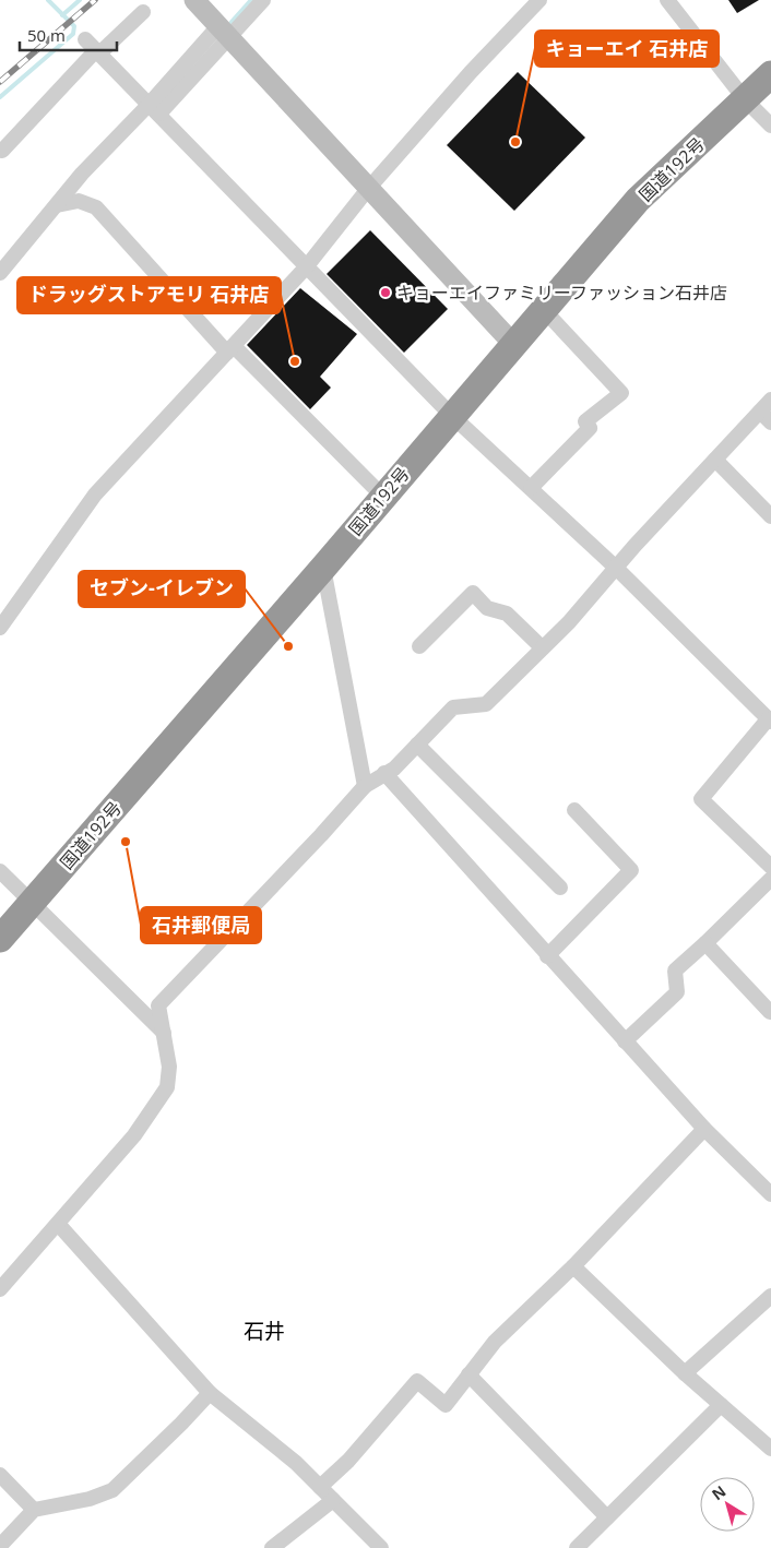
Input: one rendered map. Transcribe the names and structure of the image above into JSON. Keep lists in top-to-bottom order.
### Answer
{
  "streets": {
    "highway": ["国道192号"]
  },
  "districts": ["石井"],
  "places": [
    "キョーエイ 石井店",
    "キョーエイファミリーファッション石井店",
    "ドラッグストアモリ 石井店",
    "セブン-イレブン",
    "石井郵便局"
  ],
  "scale_bar": "50 m",
  "north": "top left"
}
